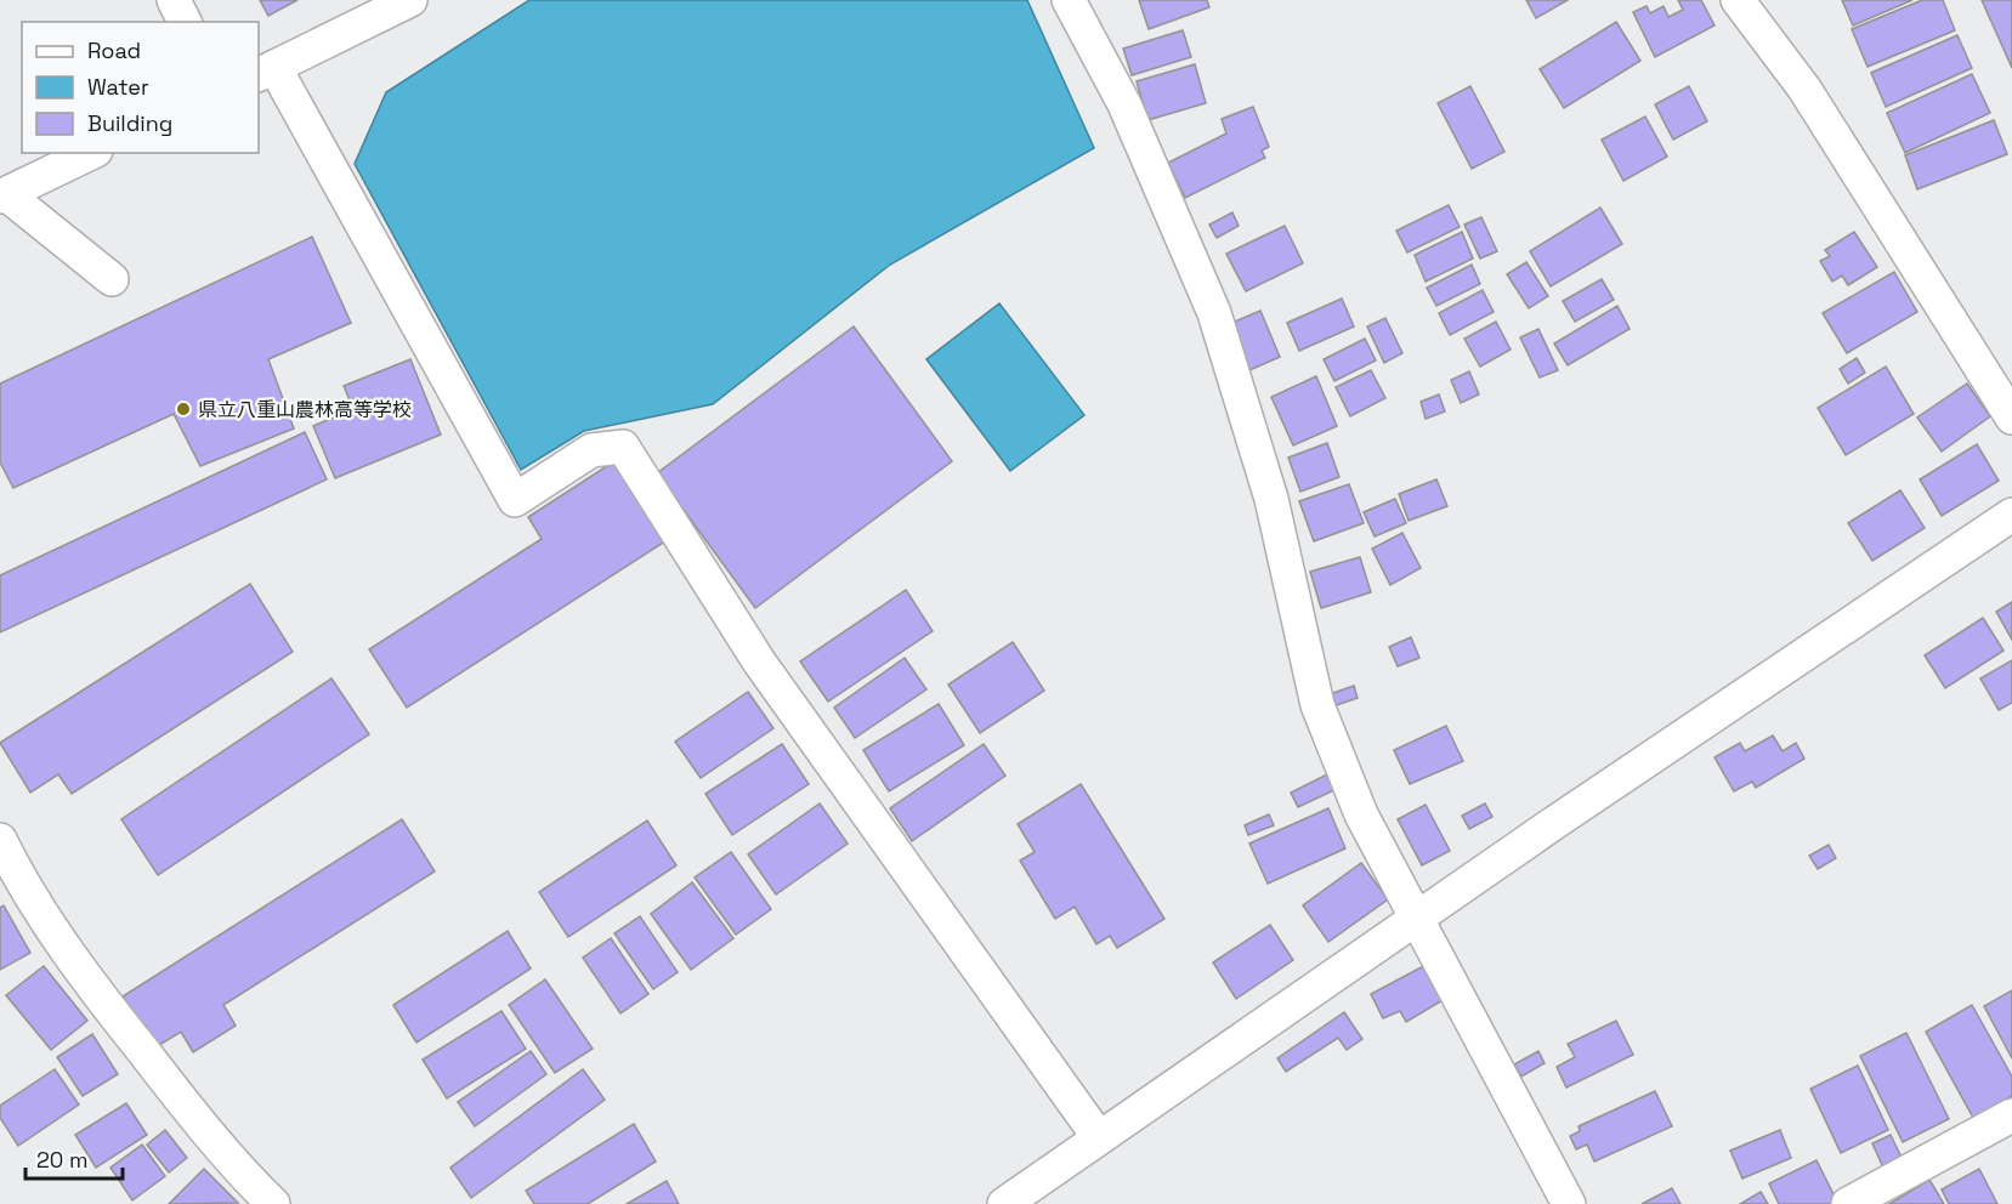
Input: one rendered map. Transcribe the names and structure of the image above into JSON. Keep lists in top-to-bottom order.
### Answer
{
  "places": ["県立八重山農林高等学校"],
  "legend": ["Road", "Water", "Building"],
  "scale_bar": "20 m"
}
